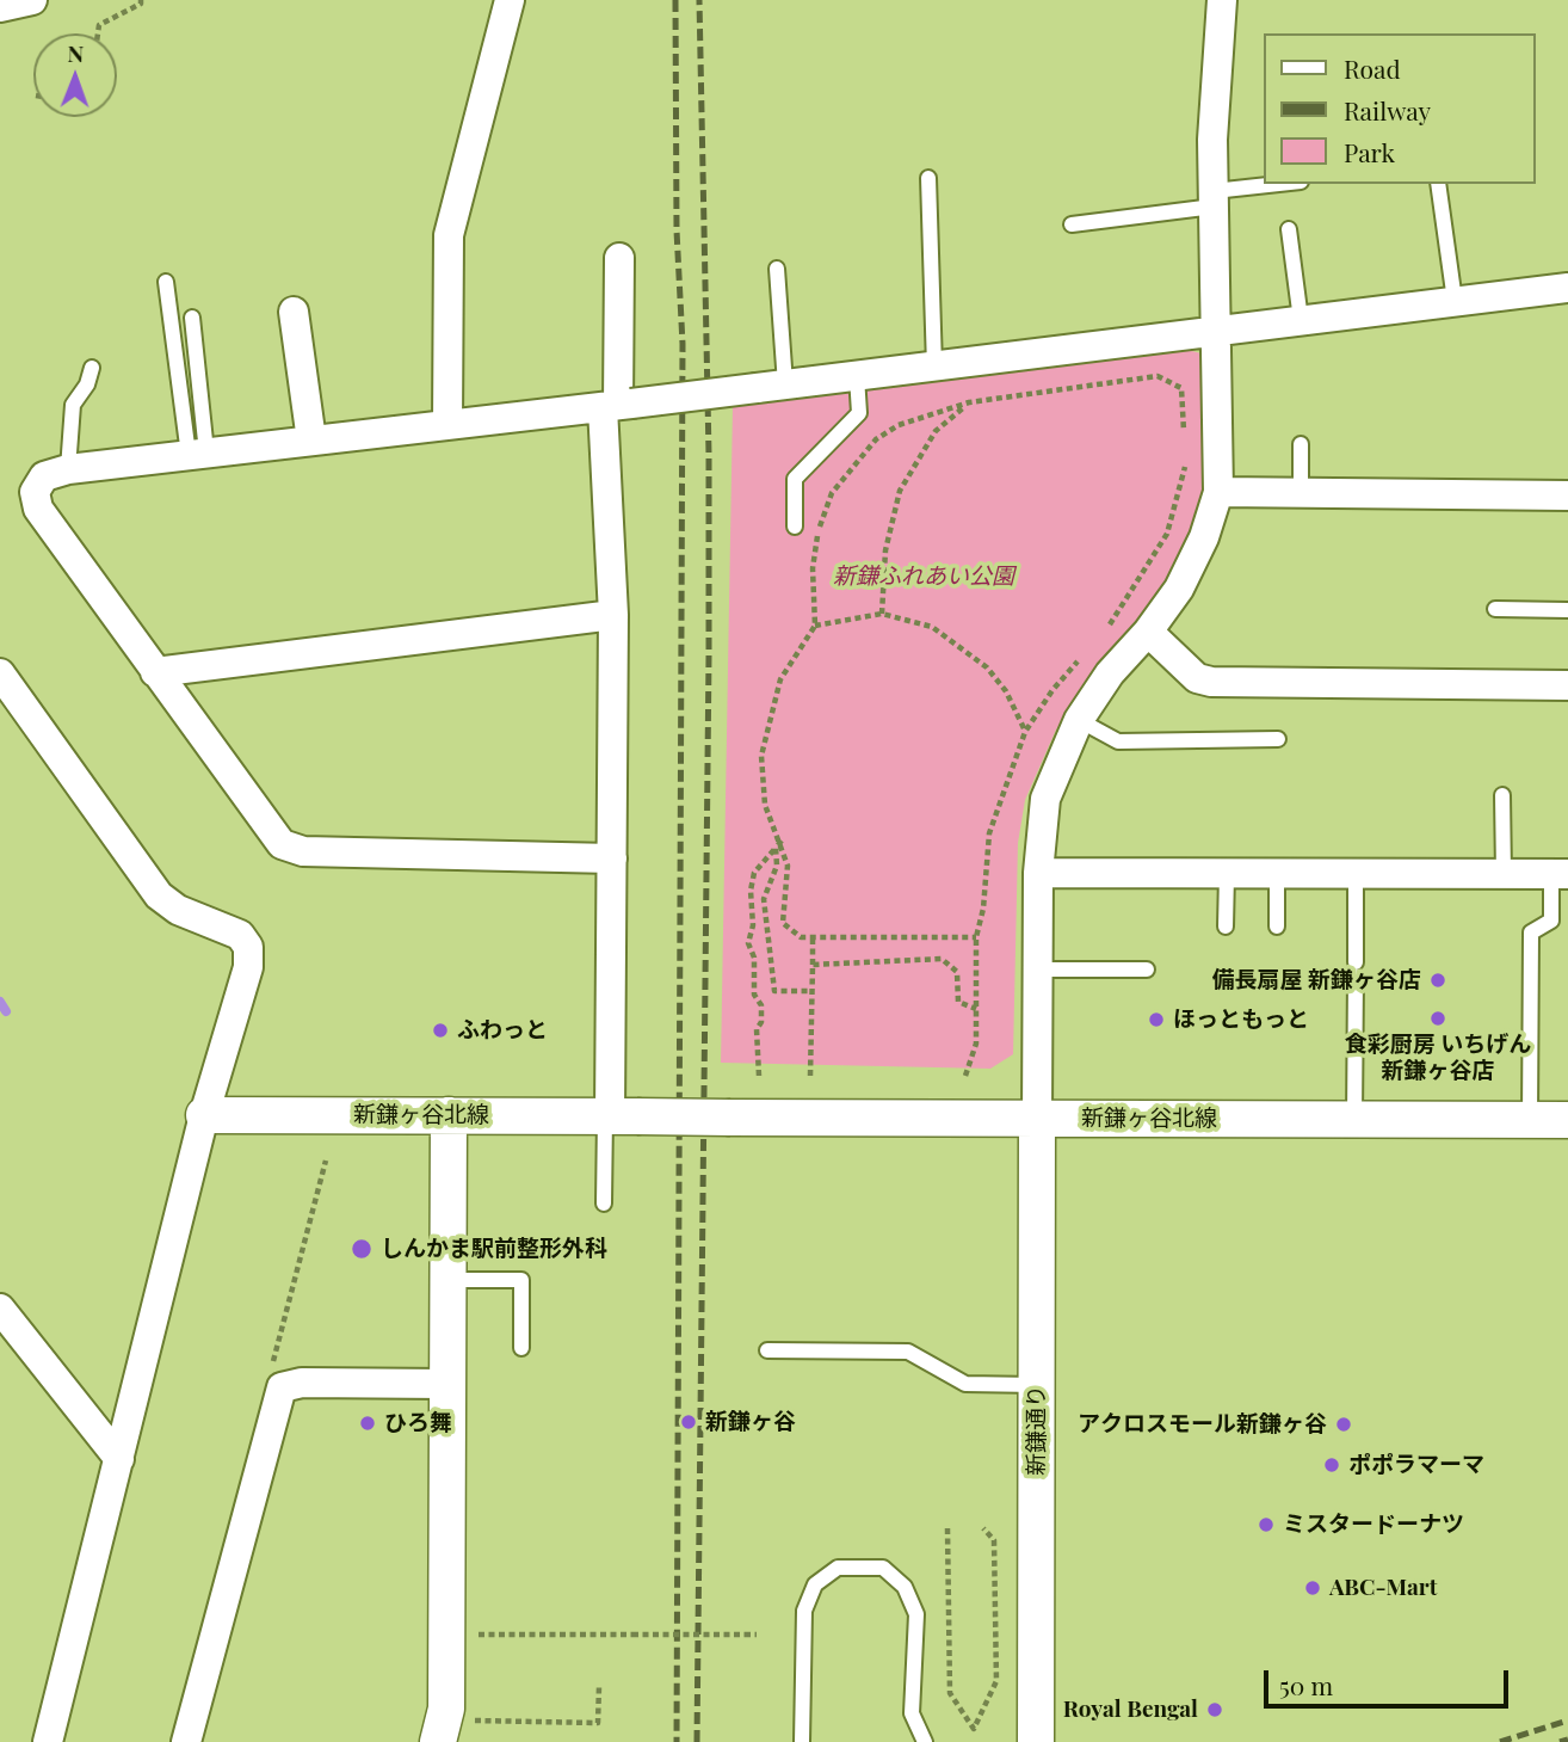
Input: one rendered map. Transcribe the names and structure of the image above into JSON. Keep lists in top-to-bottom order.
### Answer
{
  "streets": {
    "street": ["新鎌ヶ谷北線", "新鎌通り"]
  },
  "crossings": [
    ["新鎌ヶ谷北線", "新鎌通り"]
  ],
  "parks": ["新鎌ふれあい公園"],
  "places": [
    "備長扇屋 新鎌ヶ谷店",
    "食彩厨房 いちげん 新鎌ヶ谷店",
    "ほっともっと",
    "ふわっと",
    "しんかま駅前整形外科",
    "新鎌ヶ谷",
    "ひろ舞",
    "アクロスモール新鎌ヶ谷",
    "ポポラマーマ",
    "ミスタードーナツ",
    "ABC-Mart",
    "Royal Bengal"
  ],
  "legend": ["Road", "Railway", "Park"],
  "scale_bar": "50 m",
  "north": "top"
}
